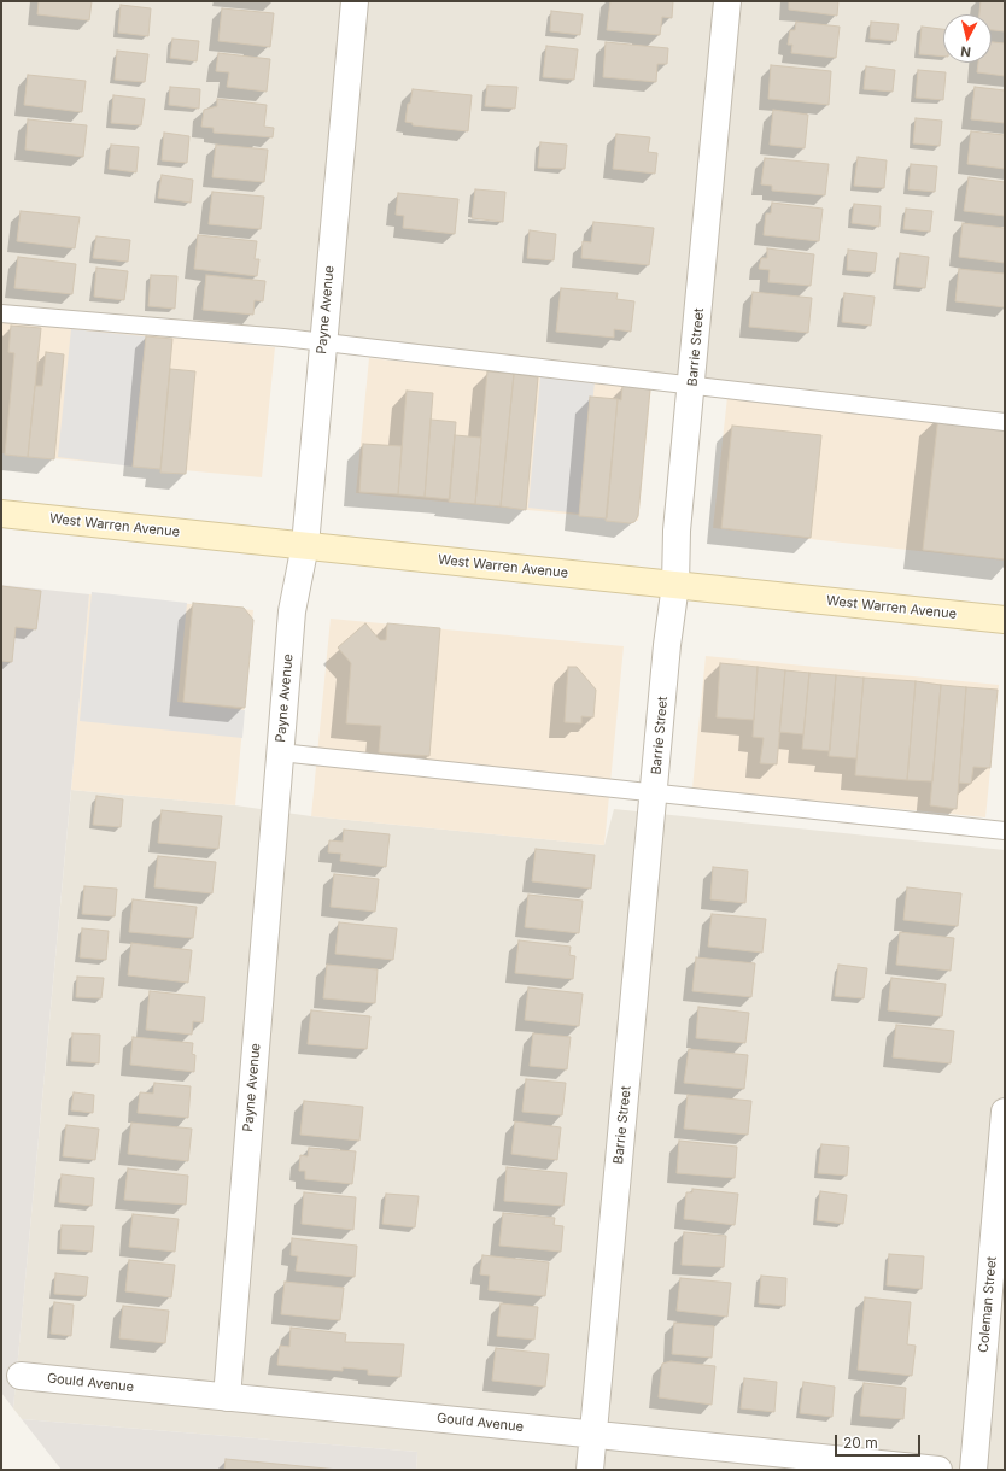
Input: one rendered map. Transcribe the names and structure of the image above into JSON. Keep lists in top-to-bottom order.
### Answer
{
  "streets": {
    "main road": ["West Warren Avenue"],
    "street": [
      "Payne Avenue",
      "Barrie Street",
      "Coleman Street",
      "Gould Avenue"
    ]
  },
  "crossings": [
    ["Payne Avenue", "West Warren Avenue"],
    ["Payne Avenue", "Gould Avenue"],
    ["Barrie Street", "West Warren Avenue"],
    ["Barrie Street", "Gould Avenue"]
  ],
  "scale_bar": "20 m",
  "north": "bottom"
}
